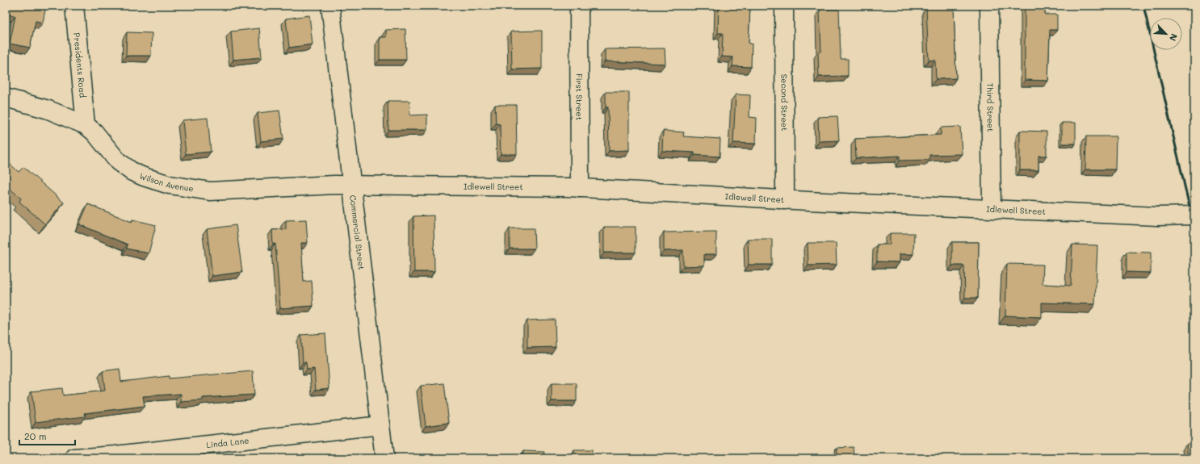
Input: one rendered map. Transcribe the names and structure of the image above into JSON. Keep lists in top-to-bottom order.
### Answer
{
  "streets": {
    "street": [
      "Presidents Road",
      "First Street",
      "Second Street",
      "Third Street",
      "Wilson Avenue",
      "Idlewell Street",
      "Commercial Street",
      "Linda Lane"
    ]
  },
  "crossings": [
    ["Presidents Road", "Wilson Avenue"],
    ["First Street", "Idlewell Street"],
    ["Second Street", "Idlewell Street"],
    ["Third Street", "Idlewell Street"],
    ["Wilson Avenue", "Idlewell Street"],
    ["Wilson Avenue", "Commercial Street"],
    ["Idlewell Street", "Commercial Street"],
    ["Commercial Street", "Linda Lane"]
  ],
  "scale_bar": "20 m",
  "north": "bottom right"
}
